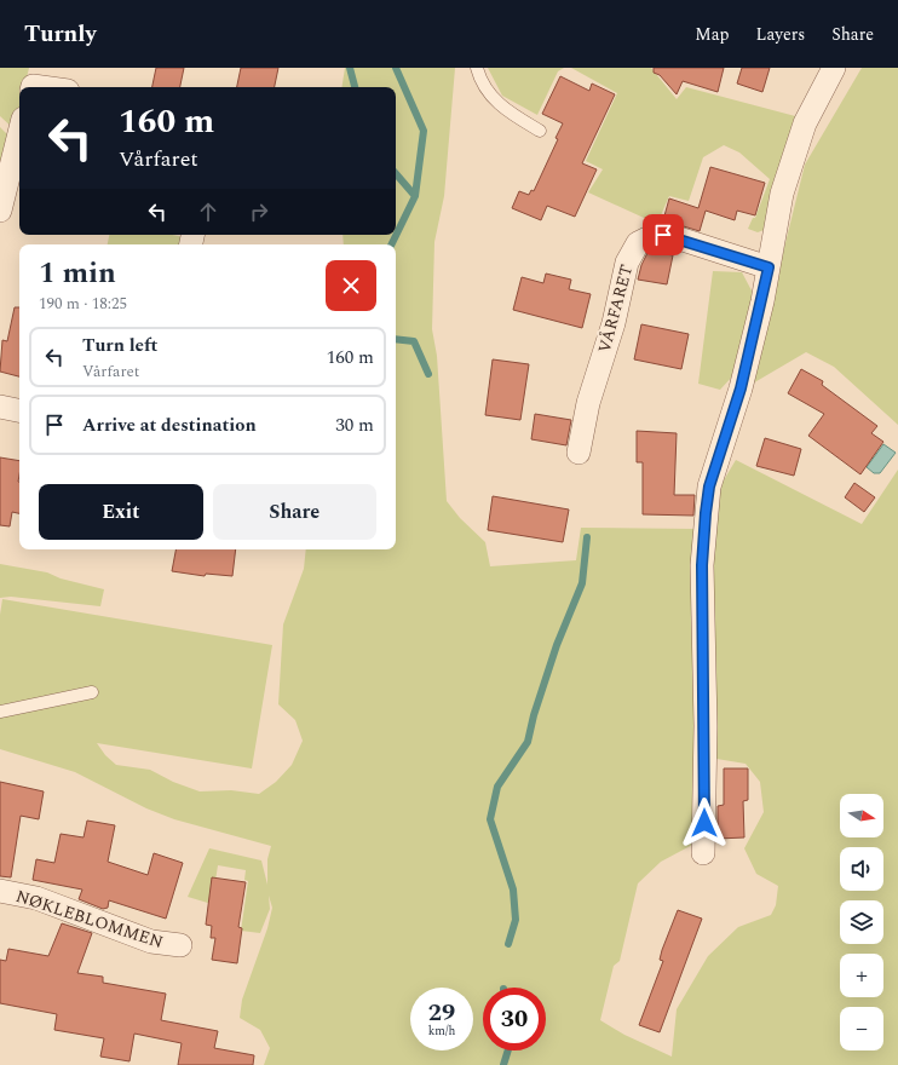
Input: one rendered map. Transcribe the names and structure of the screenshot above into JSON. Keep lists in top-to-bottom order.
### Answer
{
  "streets": {
    "street": ["VÅRFARET", "NØKLEBLOMMEN"]
  },
  "north": "right",
  "page": {
    "header": "Turnly",
    "nav": ["Map", "Layers", "Share"],
    "turn": ["160 m", "Vårfaret"],
    "heading": ["1 min", "190 m · 18:25"],
    "list": [
      {
        "name": "Turn left",
        "note": "Vårfaret",
        "value": "160 m"
      },
      {
        "name": "Arrive at destination",
        "value": "30 m"
      }
    ],
    "buttons": ["Exit", "Share"],
    "map_buttons": ["+", "−"],
    "speed": "29 km/h",
    "limit": "30"
  }
}
